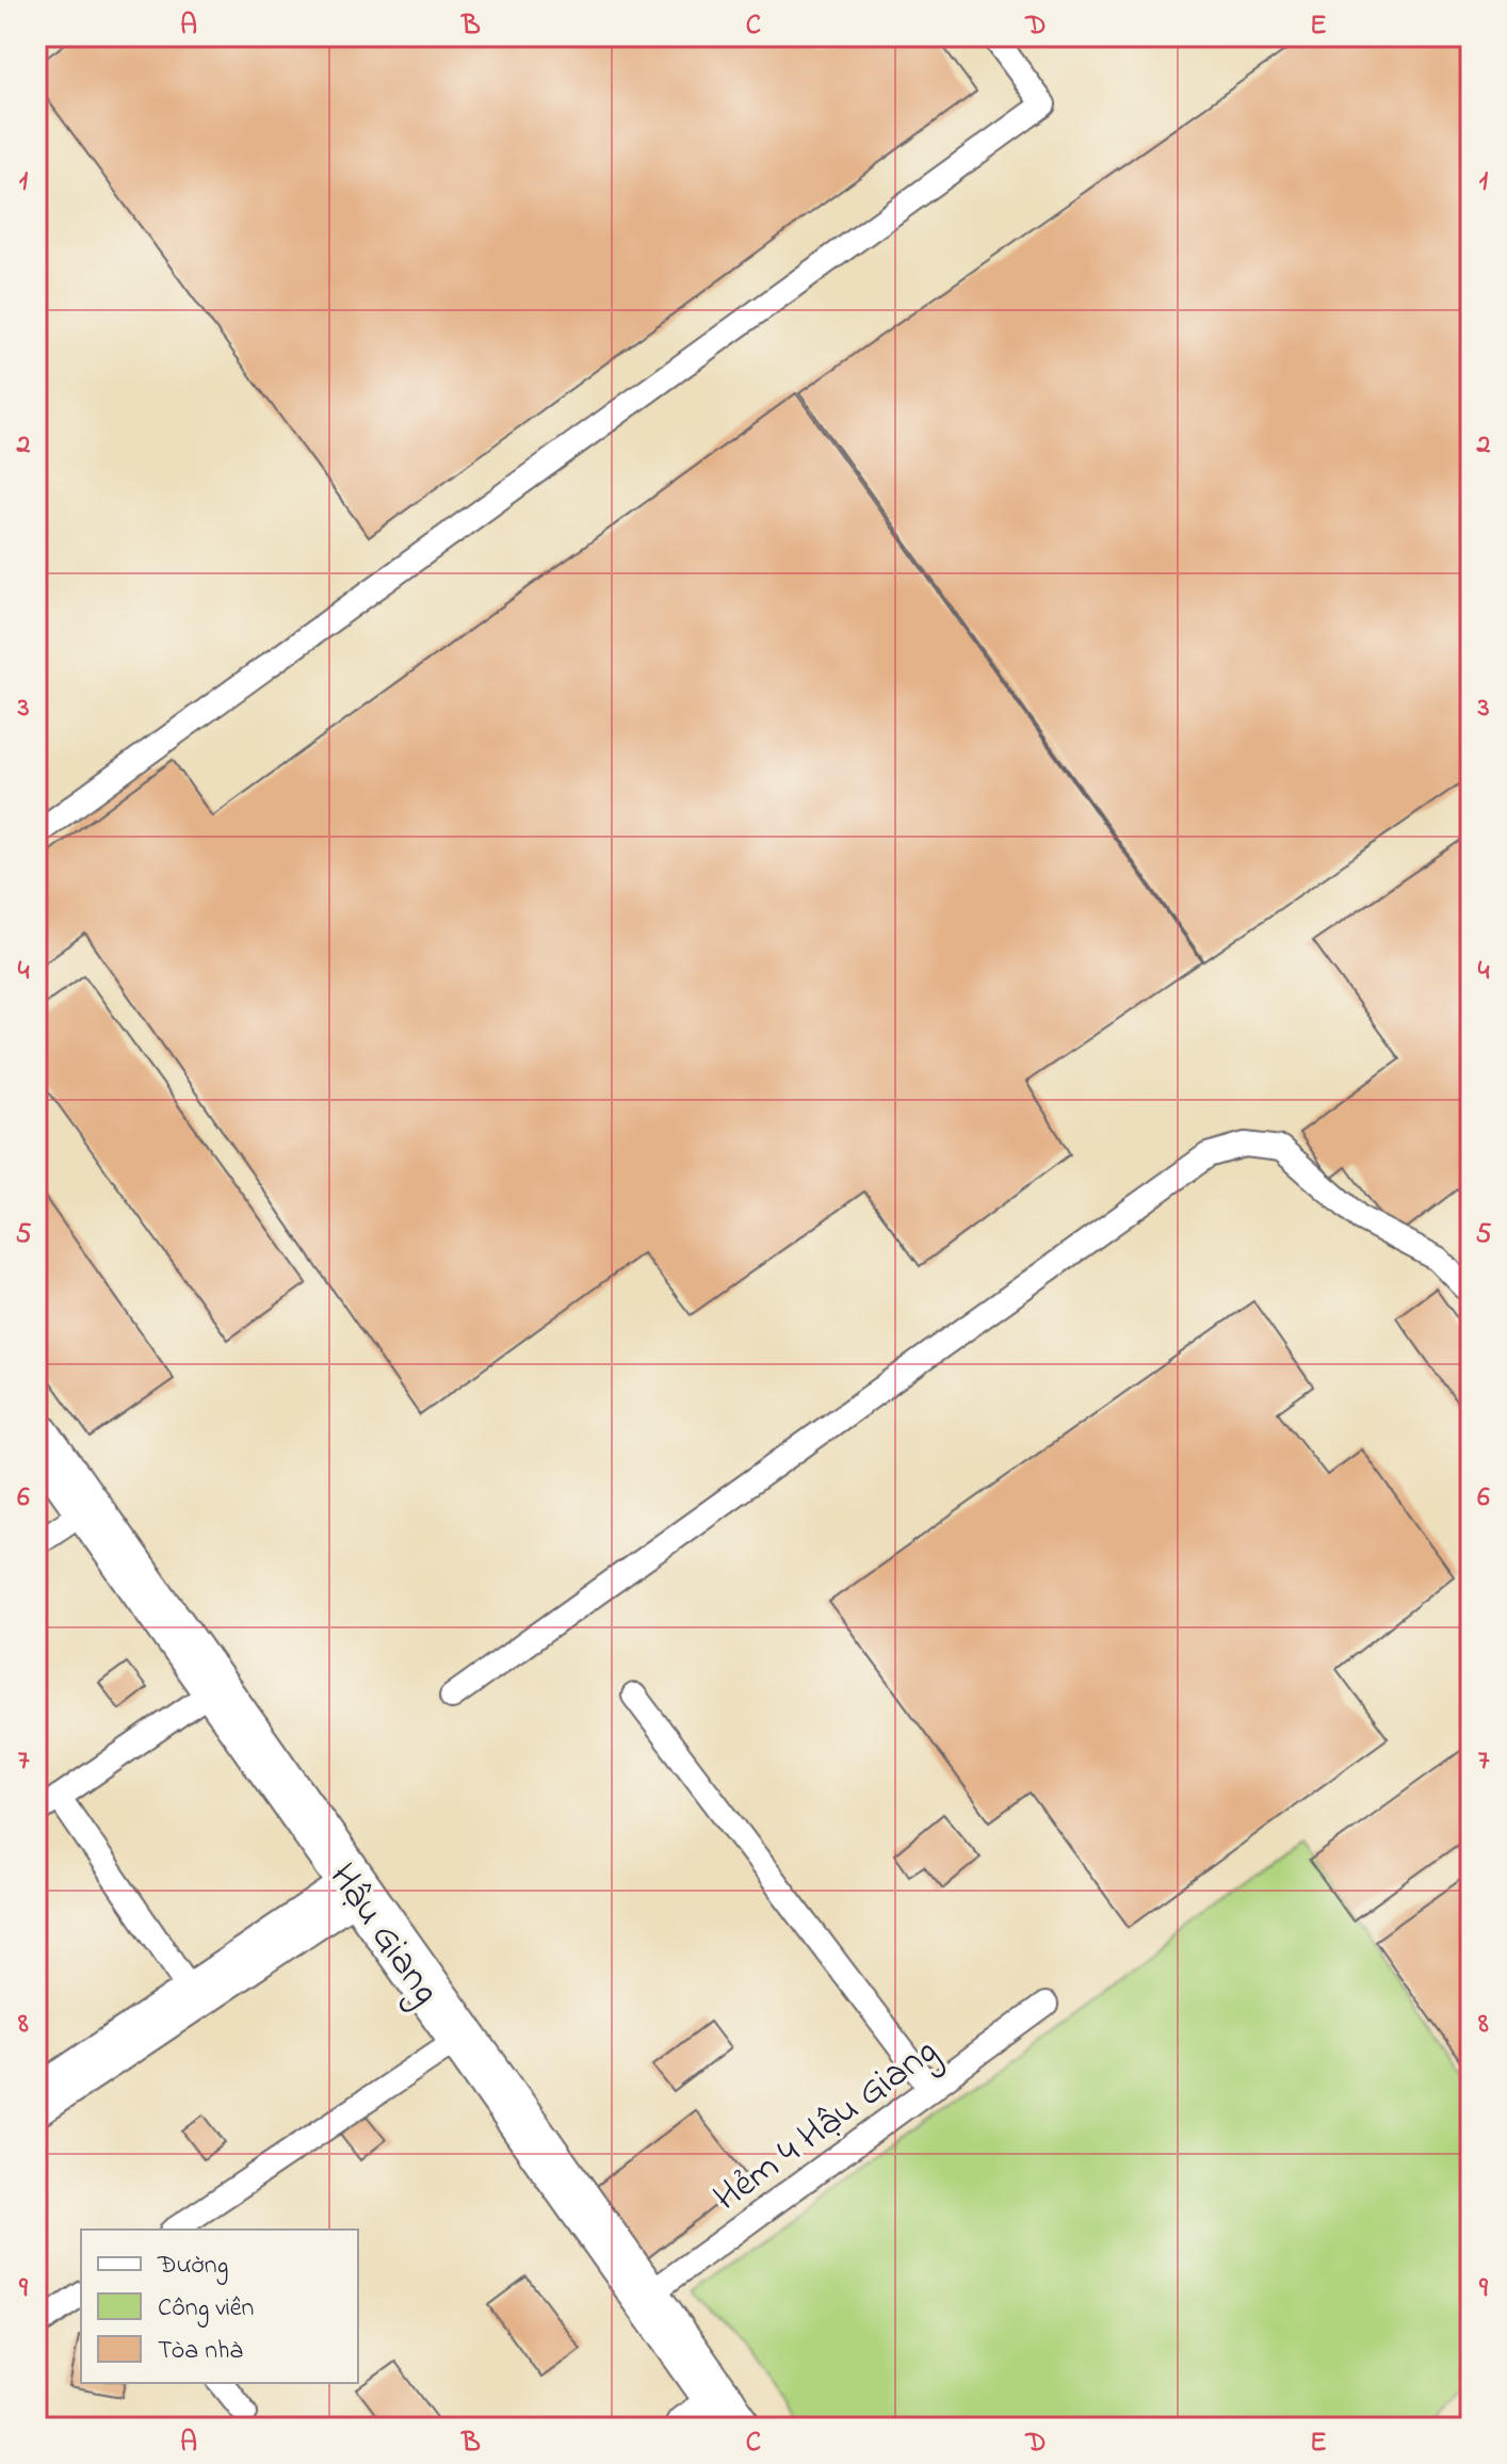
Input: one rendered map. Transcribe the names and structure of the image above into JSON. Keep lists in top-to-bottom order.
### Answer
{
  "streets": {
    "street": ["Hậu Giang"],
    "lane": ["Hẻm 4 Hậu Giang"]
  },
  "crossings": [
    ["Hậu Giang", "Hẻm 4 Hậu Giang"]
  ],
  "legend": ["Đường", "Công viên", "Tòa nhà"],
  "grid": {
    "columns": [
      "A",
      "B",
      "C",
      "D",
      "E"
    ],
    "rows": [
      "1",
      "2",
      "3",
      "4",
      "5",
      "6",
      "7",
      "8",
      "9"
    ]
  }
}
